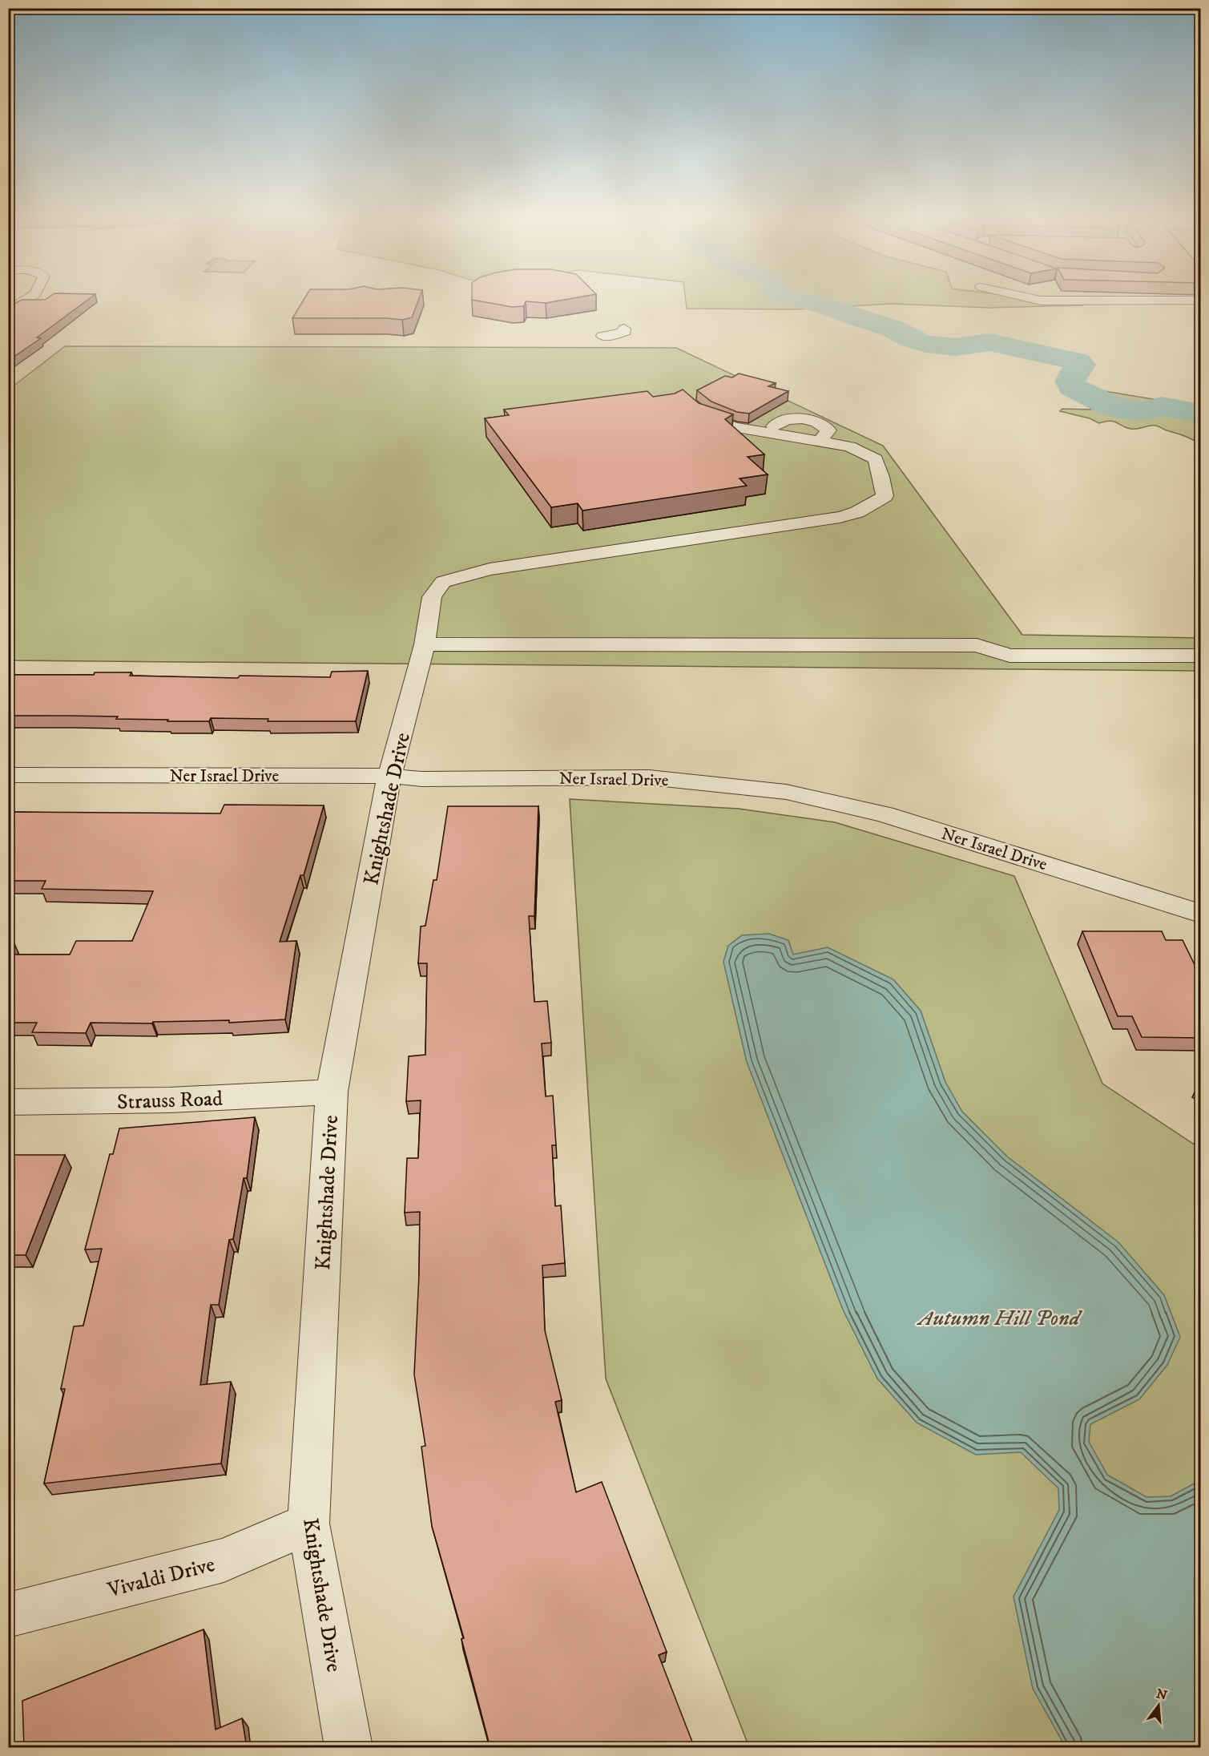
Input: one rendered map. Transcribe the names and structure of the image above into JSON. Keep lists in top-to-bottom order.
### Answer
{
  "streets": {
    "street": [
      "Ner Israel Drive",
      "Knightshade Drive",
      "Strauss Road",
      "Vivaldi Drive"
    ]
  },
  "crossings": [
    ["Ner Israel Drive", "Knightshade Drive"],
    ["Knightshade Drive", "Strauss Road"],
    ["Knightshade Drive", "Vivaldi Drive"]
  ],
  "water": ["Autumn Hill Pond"],
  "north": "top"
}
